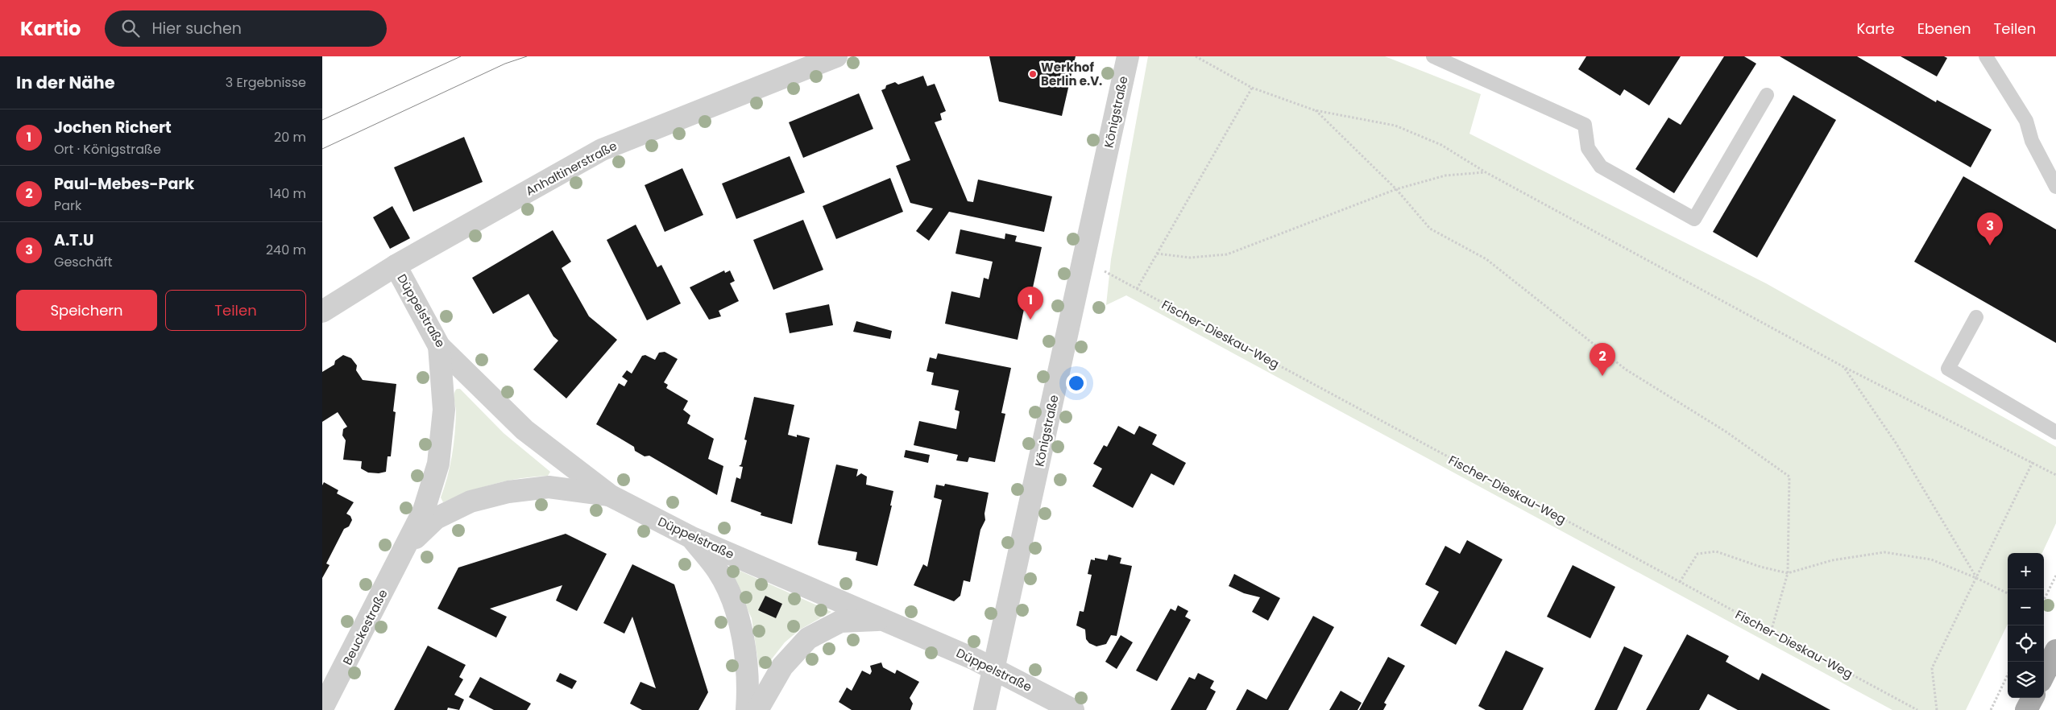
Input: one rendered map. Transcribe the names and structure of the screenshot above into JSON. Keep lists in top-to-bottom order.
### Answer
{
  "streets": {
    "street": [
      "Königstraße",
      "Anhaltinerstraße",
      "Düppelstraße",
      "Beuckestraße"
    ],
    "path": ["Fischer-Dieskau-Weg"]
  },
  "crossings": [
    ["Königstraße", "Düppelstraße"],
    ["Anhaltinerstraße", "Düppelstraße"],
    ["Düppelstraße", "Beuckestraße"]
  ],
  "places": ["Werkhof Berlin e.V."],
  "page": {
    "header": "Kartio",
    "search": "Hier suchen",
    "nav": ["Karte", "Ebenen", "Teilen"],
    "heading": ["In der Nähe", "3 Ergebnisse"],
    "list": [
      {
        "mark": "1",
        "name": "Jochen Richert",
        "note": "Ort · Königstraße",
        "value": "20 m"
      },
      {
        "mark": "2",
        "name": "Paul-Mebes-Park",
        "note": "Park",
        "value": "140 m"
      },
      {
        "mark": "3",
        "name": "A.T.U",
        "note": "Geschäft",
        "value": "240 m"
      }
    ],
    "pins": ["3", "1", "2"],
    "buttons": ["Speichern", "Teilen"],
    "map_buttons": ["+", "−"]
  }
}
